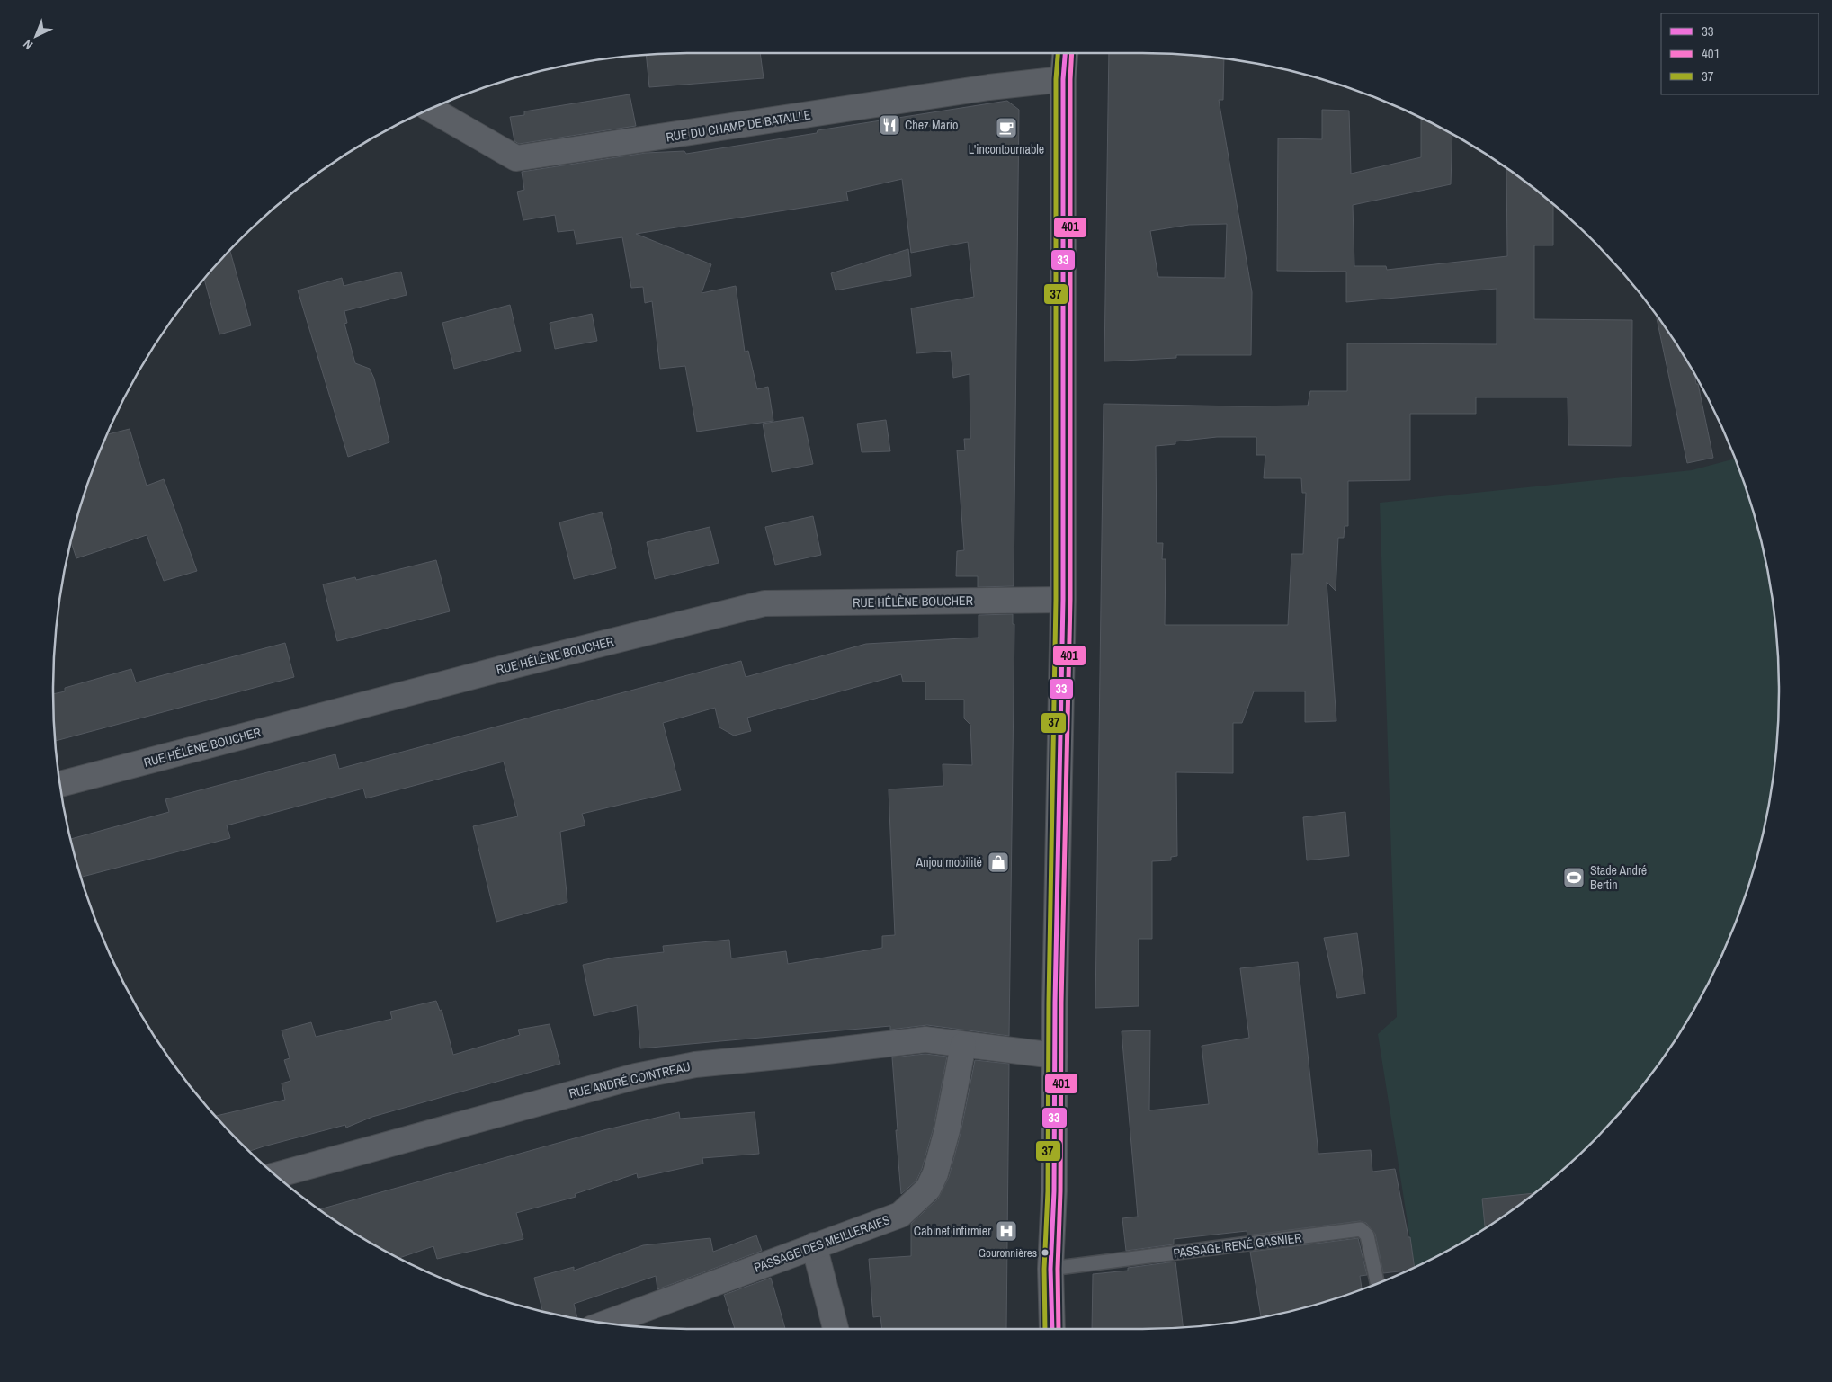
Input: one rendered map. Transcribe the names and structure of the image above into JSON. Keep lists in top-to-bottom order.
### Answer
{
  "streets": {
    "street": [
      "RUE DU CHAMP DE BATAILLE",
      "RUE HÉLÈNE BOUCHER",
      "RUE ANDRÉ COINTREAU",
      "PASSAGE DES MEILLERAIES"
    ],
    "lane": ["PASSAGE RENÉ GASNIER"]
  },
  "crossings": [
    ["RUE ANDRÉ COINTREAU", "PASSAGE DES MEILLERAIES"]
  ],
  "places": {
    "restaurant": ["Chez Mario"],
    "cafe": ["L'incontournable"],
    "shop": ["Anjou mobilité"],
    "sports": ["Stade André Bertin"],
    "hospital": ["Cabinet infirmier"],
    "other": ["Gouronnières"]
  },
  "lines": ["transit line 33", "transit line 401", "transit line 37"],
  "legend": ["33", "401", "37"],
  "north": "bottom left"
}
